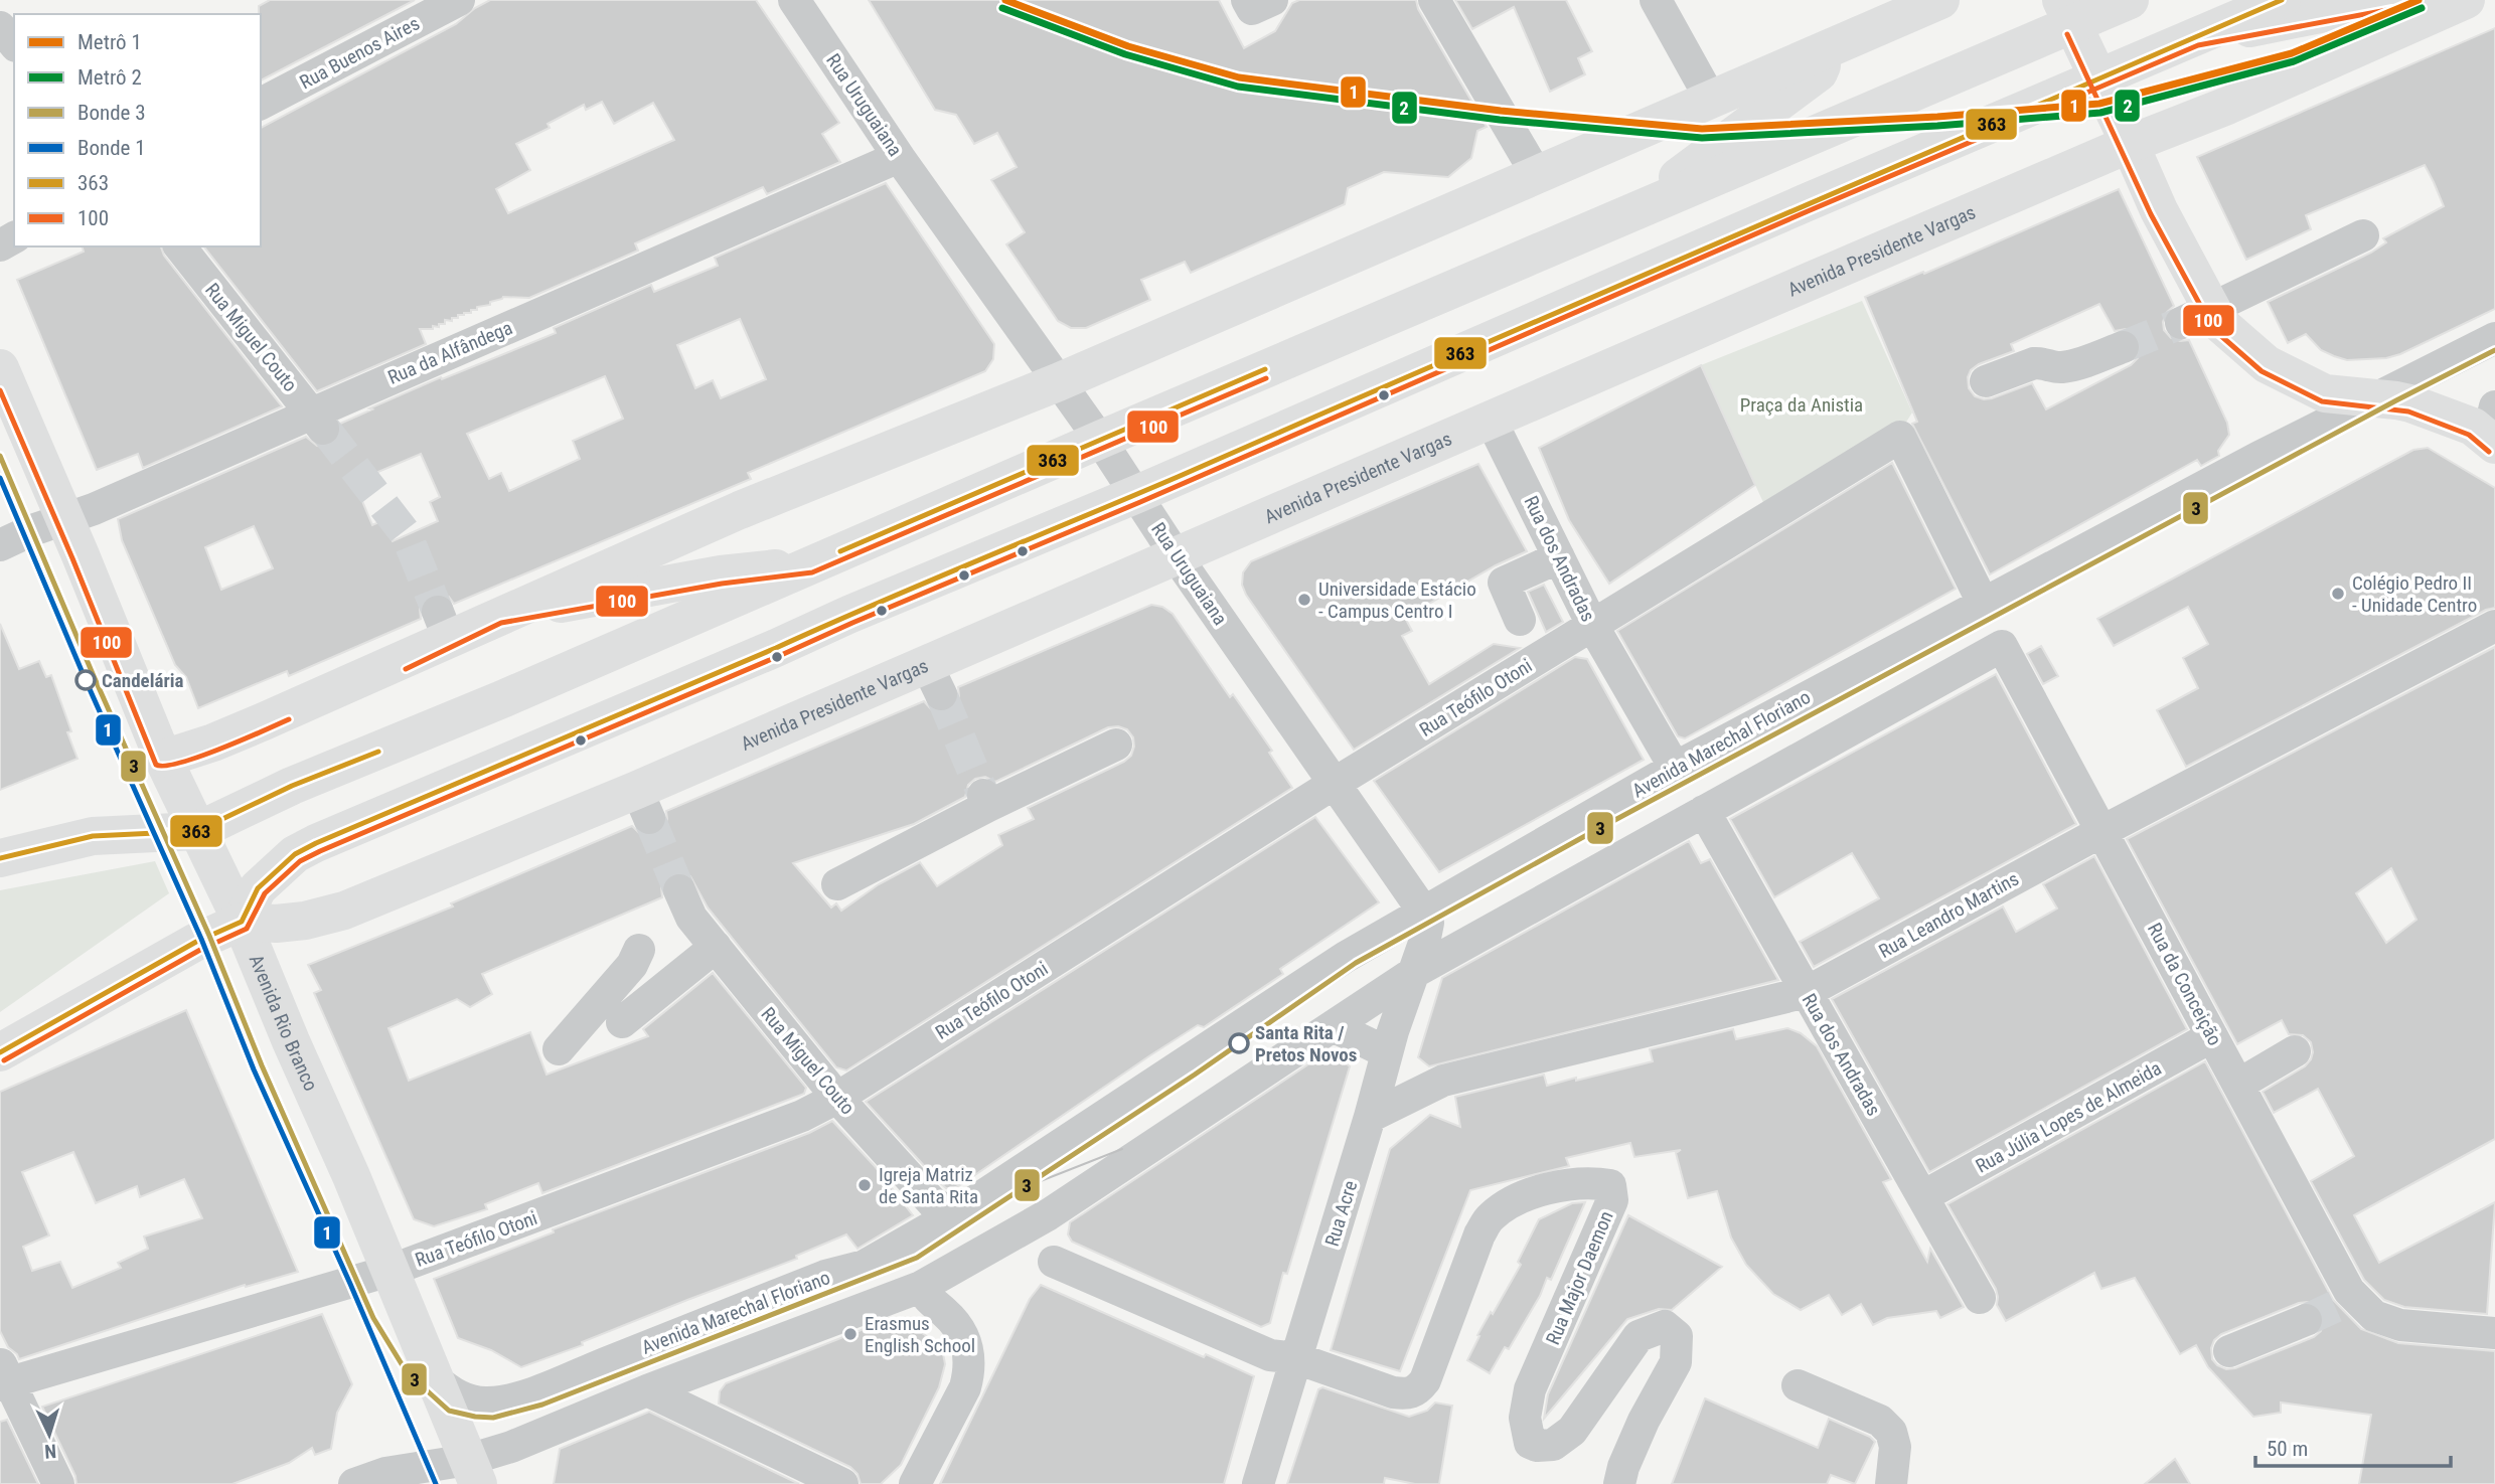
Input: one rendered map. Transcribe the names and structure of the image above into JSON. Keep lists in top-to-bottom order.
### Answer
{
  "streets": {
    "main road": ["Avenida Presidente Vargas", "Avenida Rio Branco"],
    "street": [
      "Rua Buenos Aires",
      "Rua Uruguaiana",
      "Rua Miguel Couto",
      "Rua da Alfândega",
      "Rua dos Andradas",
      "Rua Teófilo Otoni",
      "Avenida Marechal Floriano",
      "Rua Leandro Martins",
      "Rua da Conceição",
      "Rua Júlia Lopes de Almeida",
      "Rua Acre",
      "Rua Major Daemon"
    ]
  },
  "crossings": [
    ["Rua Uruguaiana", "Avenida Presidente Vargas"],
    ["Rua Uruguaiana", "Rua da Alfândega"],
    ["Rua Uruguaiana", "Rua Teófilo Otoni"],
    ["Rua Uruguaiana", "Avenida Marechal Floriano"],
    ["Rua Uruguaiana", "Rua Acre"],
    ["Avenida Presidente Vargas", "Rua dos Andradas"],
    ["Avenida Presidente Vargas", "Avenida Rio Branco"],
    ["Rua Miguel Couto", "Rua da Alfândega"],
    ["Rua Miguel Couto", "Rua Teófilo Otoni"],
    ["Rua Miguel Couto", "Avenida Marechal Floriano"],
    ["Rua da Alfândega", "Avenida Rio Branco"],
    ["Rua dos Andradas", "Rua Teófilo Otoni"],
    ["Rua dos Andradas", "Avenida Marechal Floriano"],
    ["Rua dos Andradas", "Rua Leandro Martins"],
    ["Rua dos Andradas", "Rua da Conceição"],
    ["Rua dos Andradas", "Rua Júlia Lopes de Almeida"],
    ["Rua Teófilo Otoni", "Avenida Marechal Floriano"],
    ["Rua Teófilo Otoni", "Avenida Rio Branco"],
    ["Avenida Marechal Floriano", "Avenida Rio Branco"],
    ["Avenida Marechal Floriano", "Rua Acre"],
    ["Rua Leandro Martins", "Rua da Conceição"],
    ["Rua Leandro Martins", "Rua Acre"],
    ["Rua da Conceição", "Rua Júlia Lopes de Almeida"],
    ["Rua Acre", "Rua Major Daemon"]
  ],
  "parks": ["Praça da Anistia"],
  "places": [
    "Colégio Pedro II - Unidade Centro",
    "Universidade Estácio - Campus Centro I",
    "Candelária",
    "Santa Rita / Pretos Novos",
    "Igreja Matriz de Santa Rita",
    "Erasmus English School"
  ],
  "lines": [
    "metro line 1",
    "transit line 363",
    "metro line 2",
    "transit line 100",
    "tram line 3",
    "tram line 1"
  ],
  "legend": [
    "Metrô 1",
    "Metrô 2",
    "Bonde 3",
    "Bonde 1",
    "363",
    "100"
  ],
  "scale_bar": "50 m",
  "north": "bottom"
}
